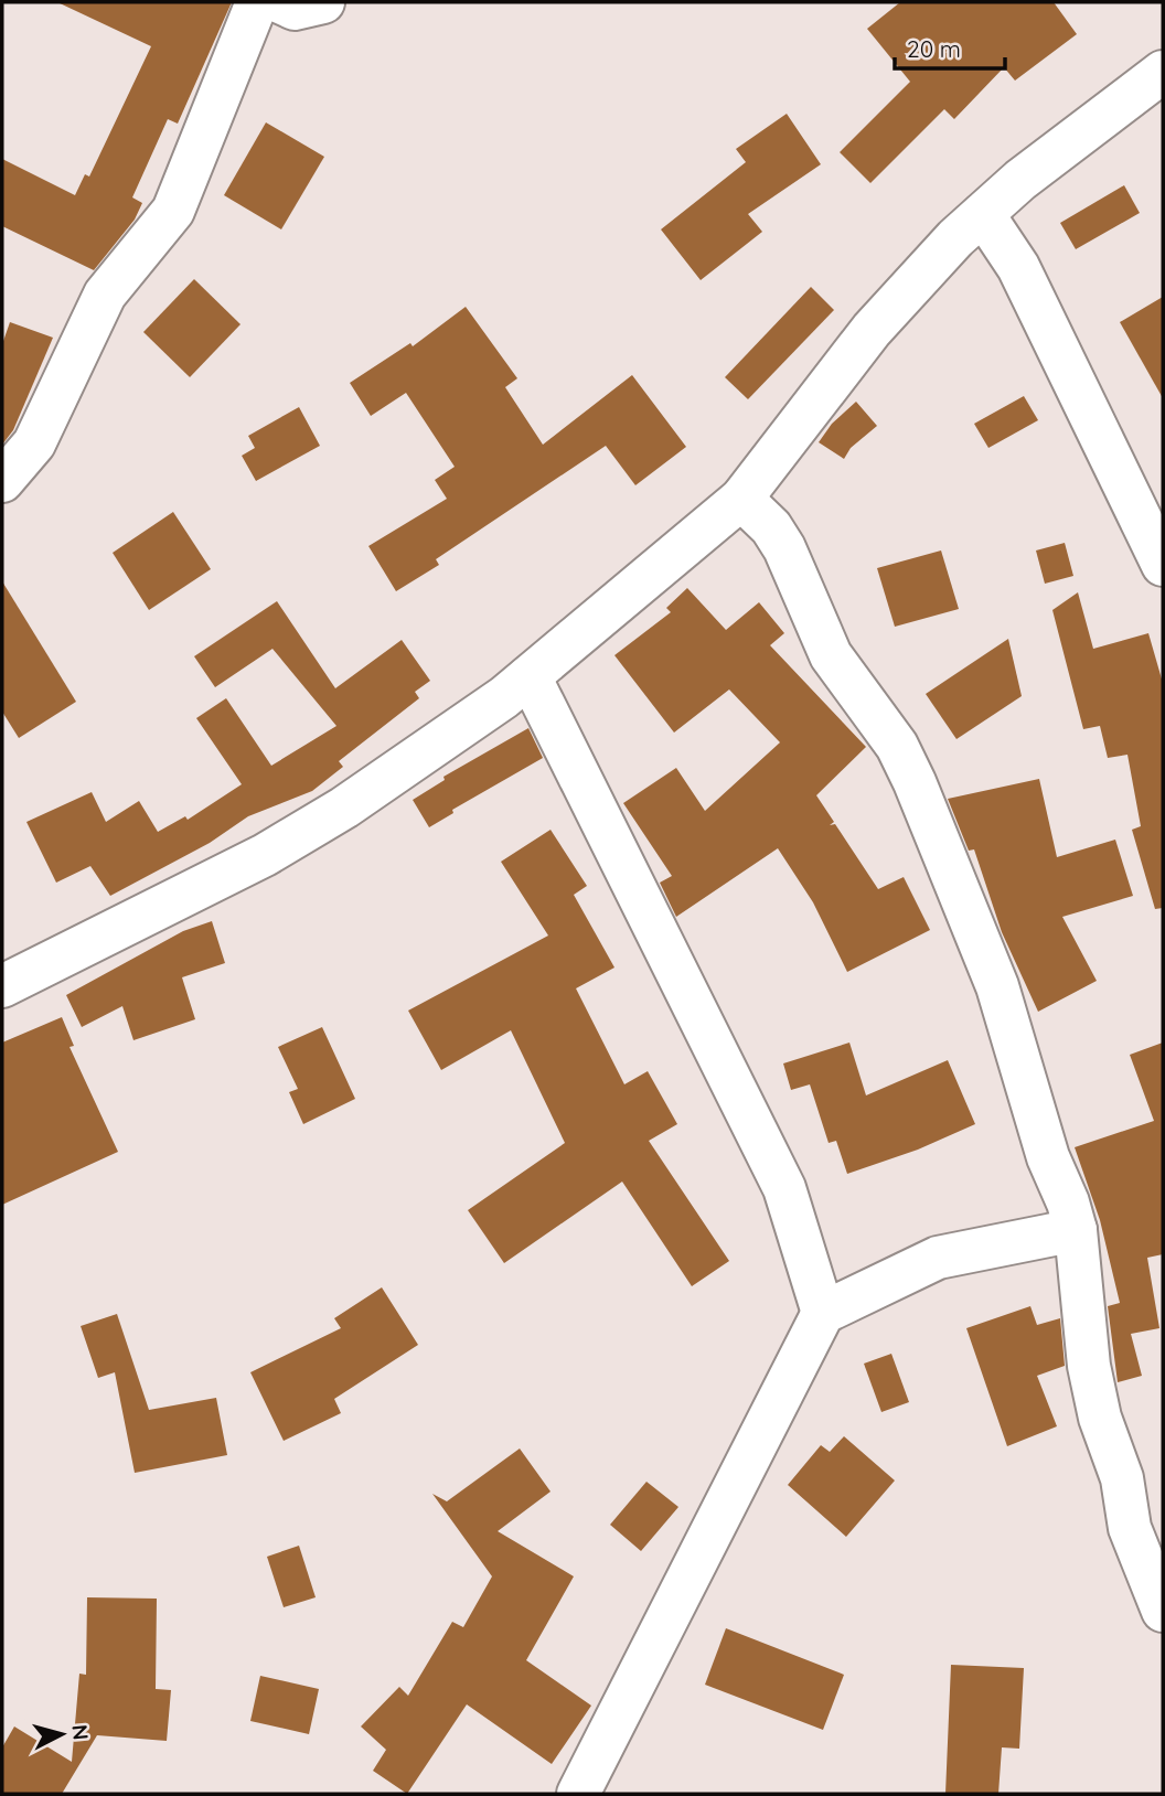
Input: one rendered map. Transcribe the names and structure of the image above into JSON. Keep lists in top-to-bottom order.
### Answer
{
  "scale_bar": "20 m",
  "north": "right"
}
